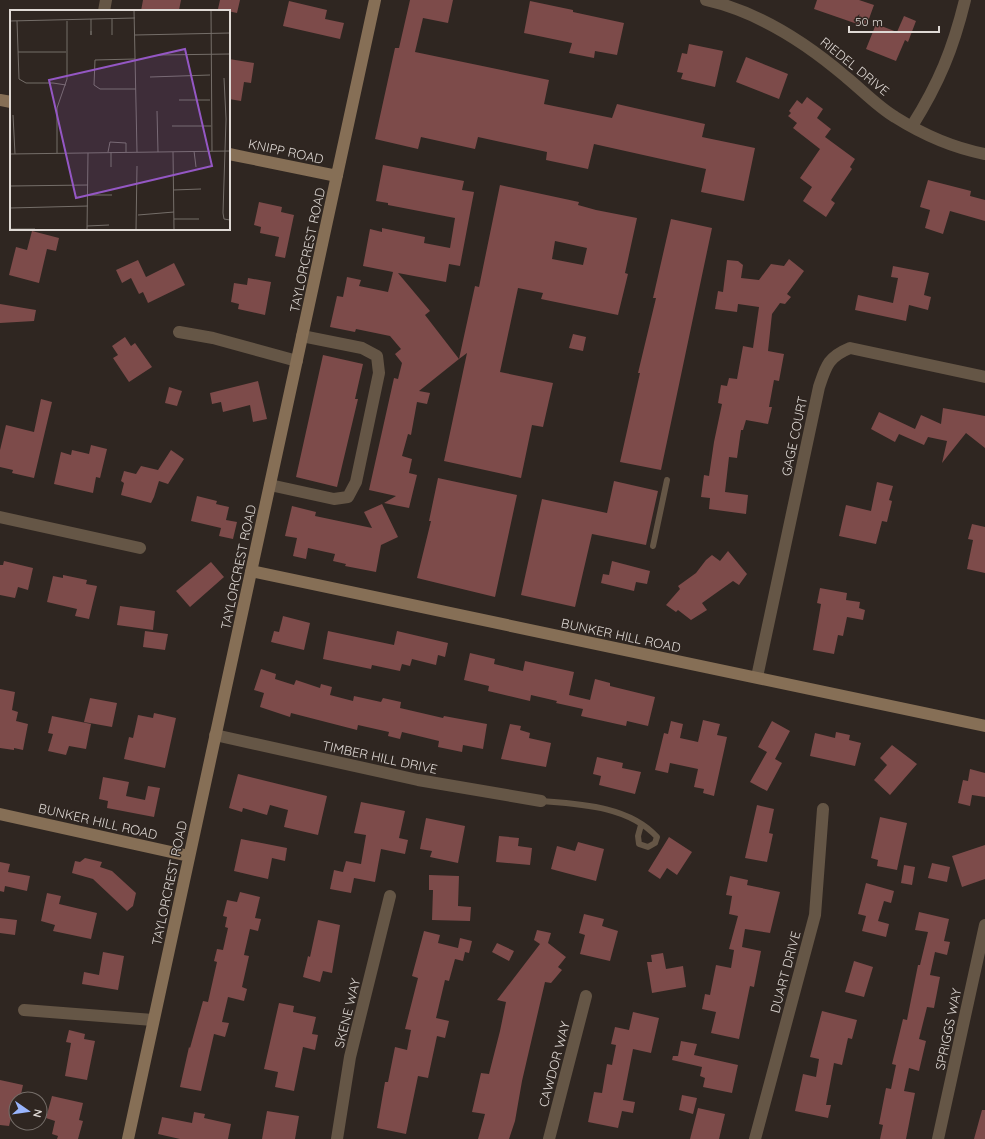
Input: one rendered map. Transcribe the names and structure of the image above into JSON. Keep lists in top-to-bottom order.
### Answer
{
  "streets": {
    "street": [
      "RIEDEL DRIVE",
      "KNIPP ROAD",
      "TAYLORCREST ROAD",
      "GAGE COURT",
      "BUNKER HILL ROAD",
      "TIMBER HILL DRIVE",
      "DUART DRIVE",
      "SKENE WAY",
      "SPRIGGS WAY",
      "CAWDOR WAY"
    ]
  },
  "crossings": [
    ["KNIPP ROAD", "TAYLORCREST ROAD"],
    ["TAYLORCREST ROAD", "BUNKER HILL ROAD"],
    ["TAYLORCREST ROAD", "TIMBER HILL DRIVE"],
    ["GAGE COURT", "BUNKER HILL ROAD"]
  ],
  "scale_bar": "50 m",
  "north": "right"
}
